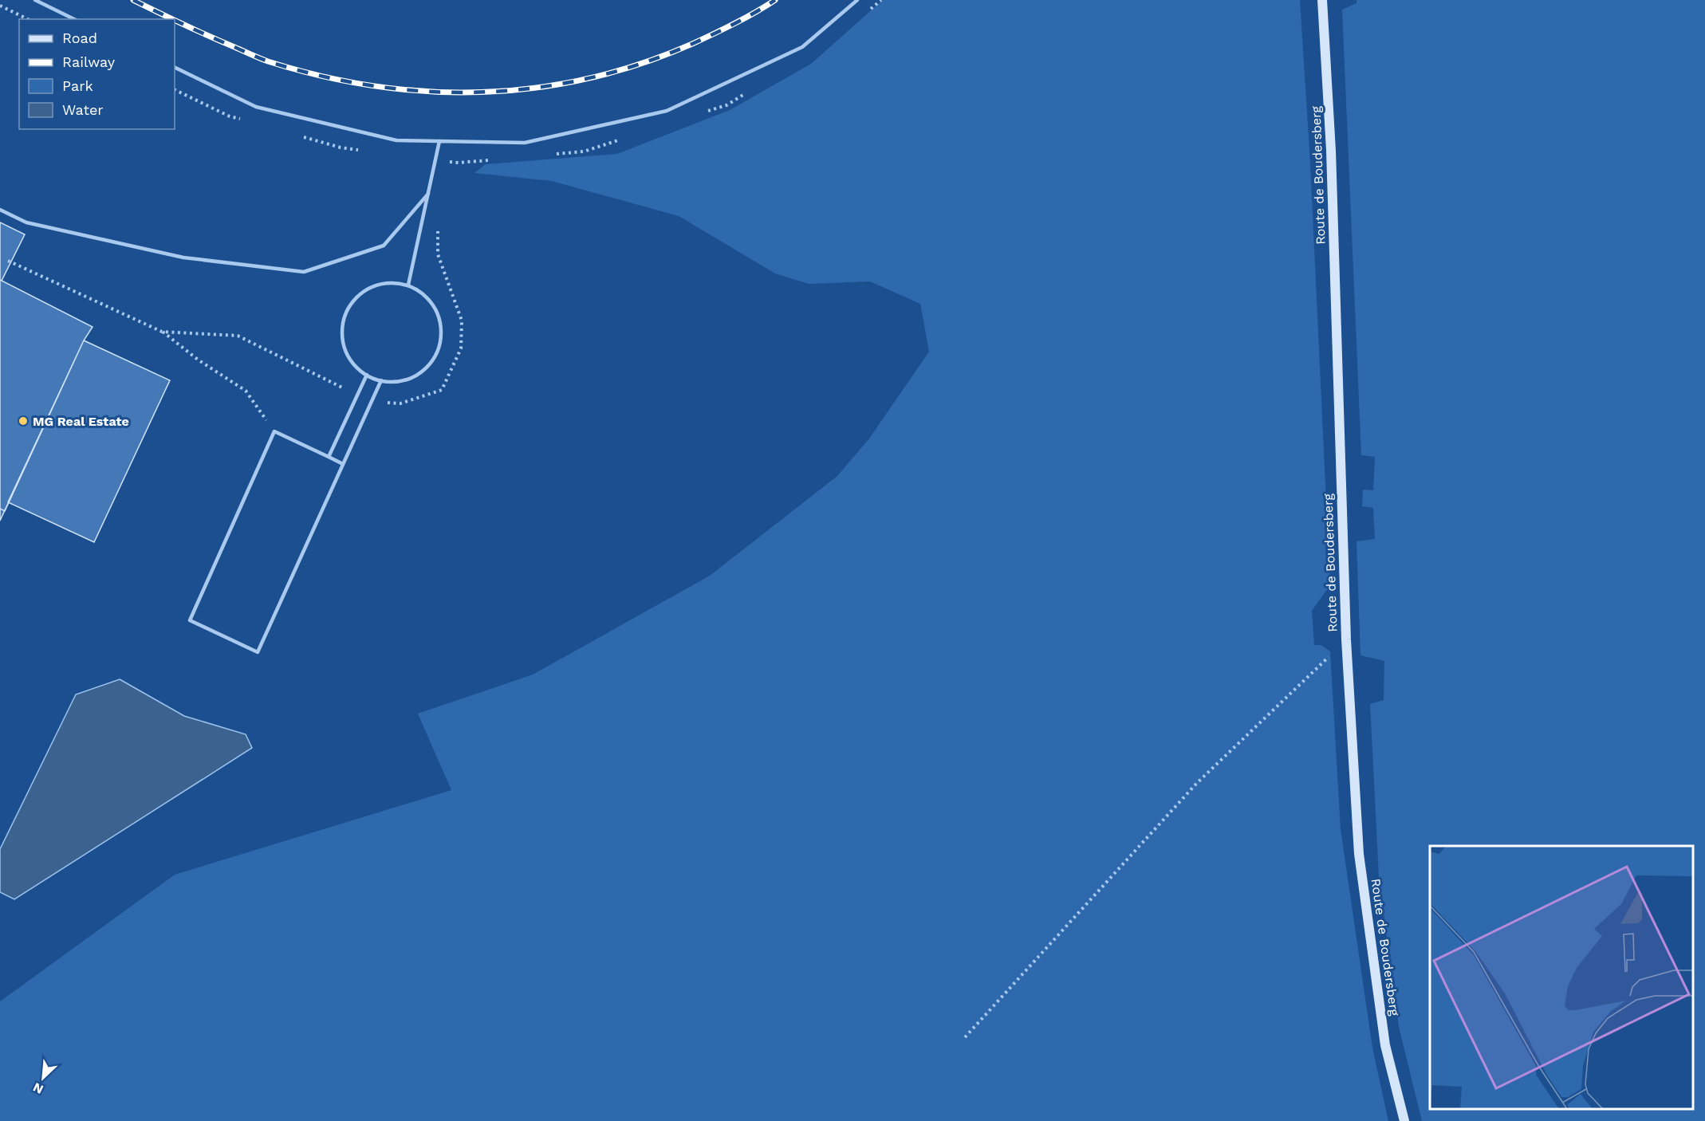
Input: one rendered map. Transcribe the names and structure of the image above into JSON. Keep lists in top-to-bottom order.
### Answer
{
  "streets": {
    "main road": ["Route de Boudersberg"]
  },
  "places": ["MG Real Estate"],
  "legend": [
    "Road",
    "Railway",
    "Park",
    "Water"
  ],
  "north": "bottom left"
}
